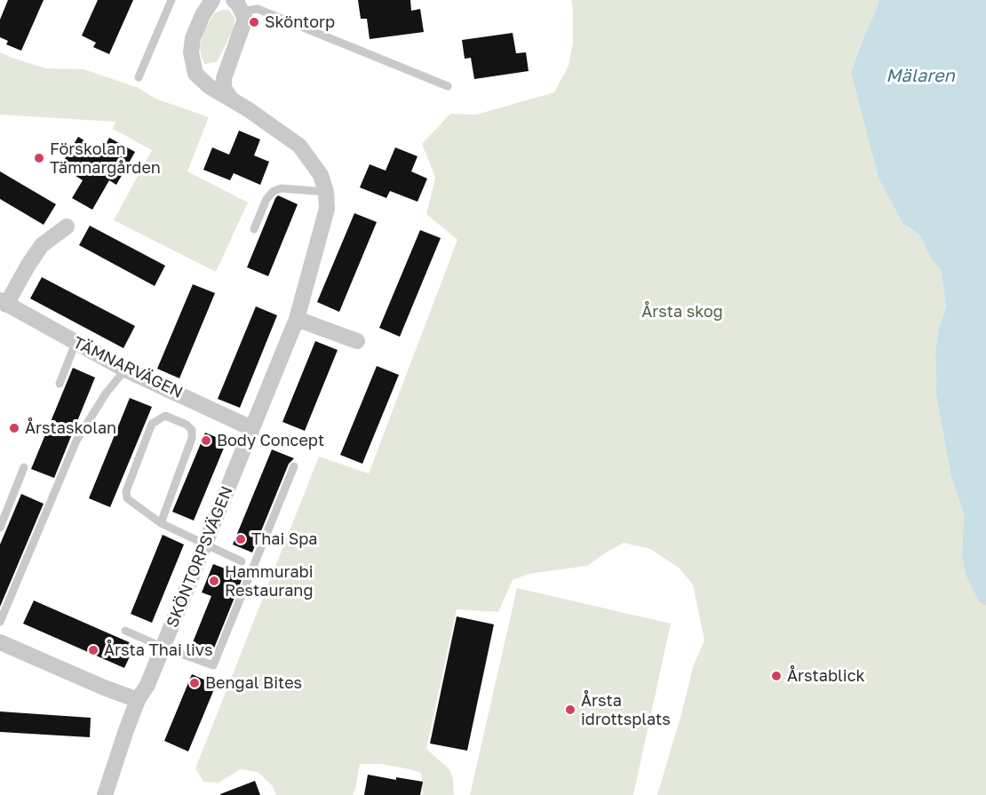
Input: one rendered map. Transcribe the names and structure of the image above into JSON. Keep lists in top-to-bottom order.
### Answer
{
  "streets": {
    "street": ["TÄMNARVÄGEN", "SKÖNTORPSVÄGEN"]
  },
  "crossings": [
    ["TÄMNARVÄGEN", "SKÖNTORPSVÄGEN"]
  ],
  "water": ["Mälaren"],
  "parks": ["Årsta skog"],
  "places": [
    "Sköntorp",
    "Förskolan Tämnargården",
    "Årstaskolan",
    "Body Concept",
    "Thai Spa",
    "Hammurabi Restaurang",
    "Årsta Thai livs",
    "Årstablick",
    "Bengal Bites",
    "Årsta idrottsplats"
  ]
}
